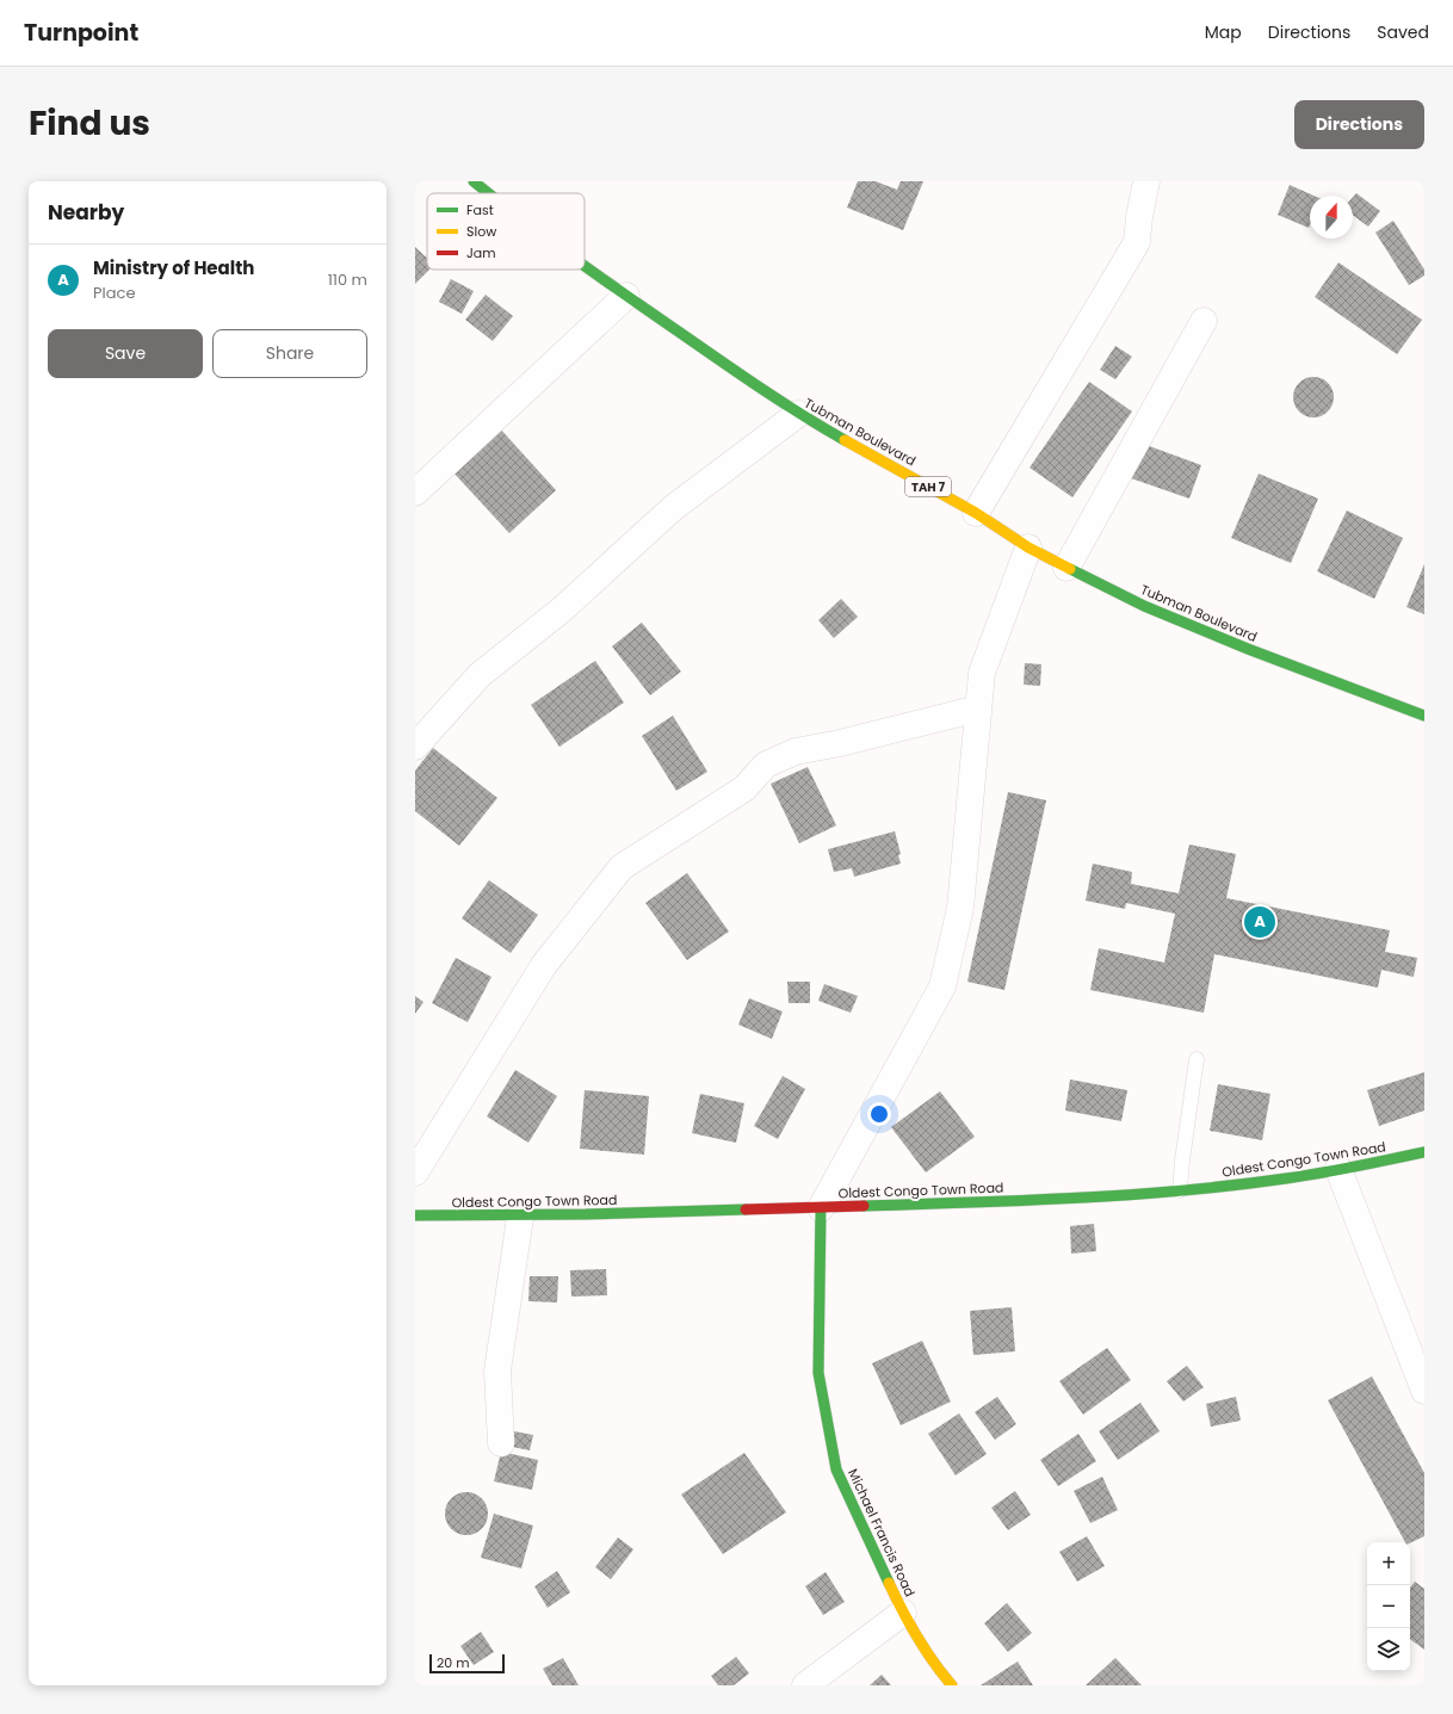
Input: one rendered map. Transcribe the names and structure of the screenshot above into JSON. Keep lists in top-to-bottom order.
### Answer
{
  "streets": {
    "main road": [
      "Tubman Boulevard",
      "TAH 7",
      "Oldest Congo Town Road",
      "Michael Francis Road"
    ]
  },
  "crossings": [
    ["Oldest Congo Town Road", "Michael Francis Road"]
  ],
  "legend": ["Fast", "Slow", "Jam"],
  "scale_bar": "20 m",
  "north": "top",
  "page": {
    "header": "Turnpoint",
    "nav": ["Map", "Directions", "Saved"],
    "title": "Find us",
    "buttons": [
      "Directions",
      ["Save", "Share"]
    ],
    "heading": "Nearby",
    "list": [
      {
        "mark": "A",
        "name": "Ministry of Health",
        "note": "Place",
        "value": "110 m"
      }
    ],
    "pins": "A",
    "map_buttons": ["+", "−"],
    "scale": "20 m"
  }
}
